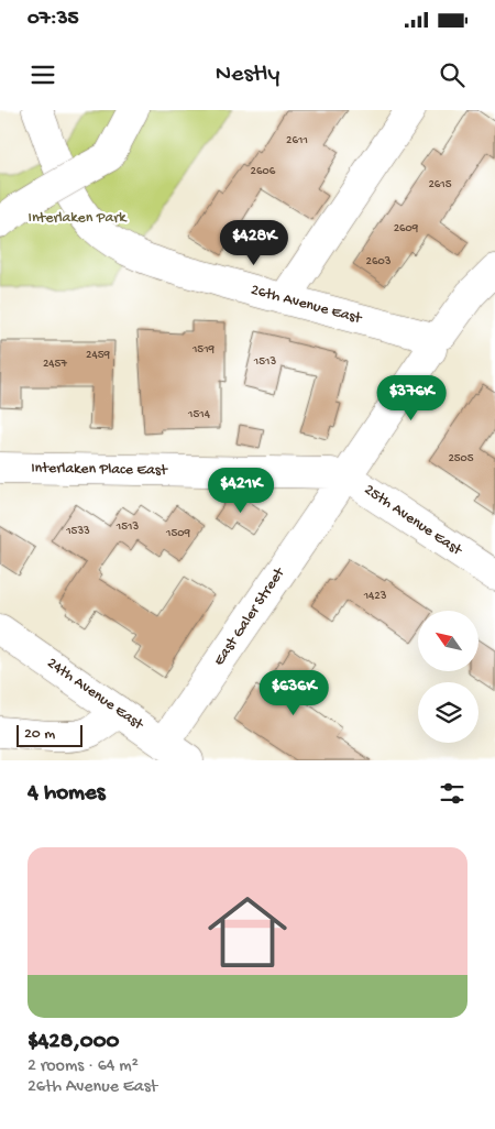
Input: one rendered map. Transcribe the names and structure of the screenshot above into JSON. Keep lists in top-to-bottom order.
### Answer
{
  "streets": {
    "street": [
      "26th Avenue East",
      "Interlaken Place East",
      "25th Avenue East",
      "East Galer Street",
      "24th Avenue East"
    ]
  },
  "crossings": [
    ["26th Avenue East", "East Galer Street"],
    ["Interlaken Place East", "25th Avenue East"],
    ["Interlaken Place East", "East Galer Street"],
    ["25th Avenue East", "East Galer Street"],
    ["East Galer Street", "24th Avenue East"]
  ],
  "parks": ["Interlaken Park"],
  "house_numbers": [
    "2611",
    "2606",
    "2615",
    "2609",
    "2603",
    "1519",
    "2459",
    "1513",
    "2457",
    "1514",
    "2505",
    "1513",
    "1533",
    "1509",
    "1423"
  ],
  "scale_bar": "20 m",
  "north": "top left",
  "page": {
    "status": "07:35",
    "header": "Nestly",
    "price": [
      "$428K",
      "$376K",
      "$421K",
      "$636K"
    ],
    "scale": "20 m",
    "heading": "4 homes",
    "list": [
      {
        "name": "$428,000",
        "note": "2 rooms · 64 m² · 26th Avenue East"
      }
    ]
  }
}
